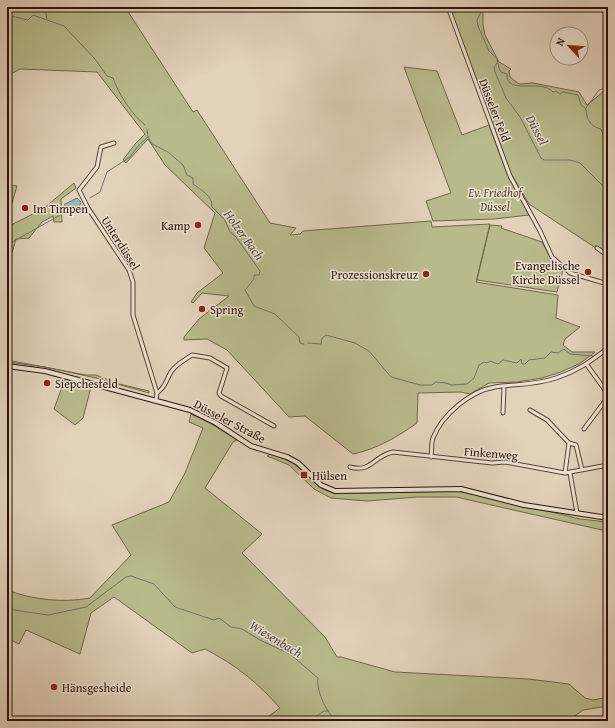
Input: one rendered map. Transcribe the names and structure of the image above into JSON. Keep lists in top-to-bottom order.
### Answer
{
  "streets": {
    "main road": ["Düsseler Straße"],
    "street": ["Düsseler Feld", "Unterdüssel", "Finkenweg"]
  },
  "water": ["Düssel", "Holzer Bach", "Wiesenbach"],
  "parks": ["Ev. Friedhof Düssel"],
  "places": {
    "other": [
      "Im Timpen",
      "Kamp",
      "Evangelische Kirche Düssel",
      "Prozessionskreuz",
      "Spring",
      "Siepchesfeld",
      "Hänsgesheide"
    ],
    "transit": ["Hülsen"]
  },
  "north": "top left"
}
